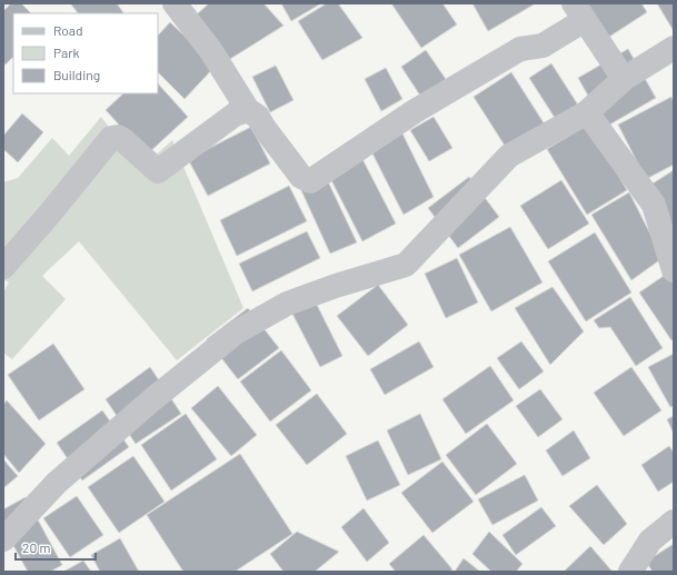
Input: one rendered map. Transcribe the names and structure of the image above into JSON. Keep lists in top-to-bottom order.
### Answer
{
  "legend": ["Road", "Park", "Building"],
  "scale_bar": "20 m"
}
